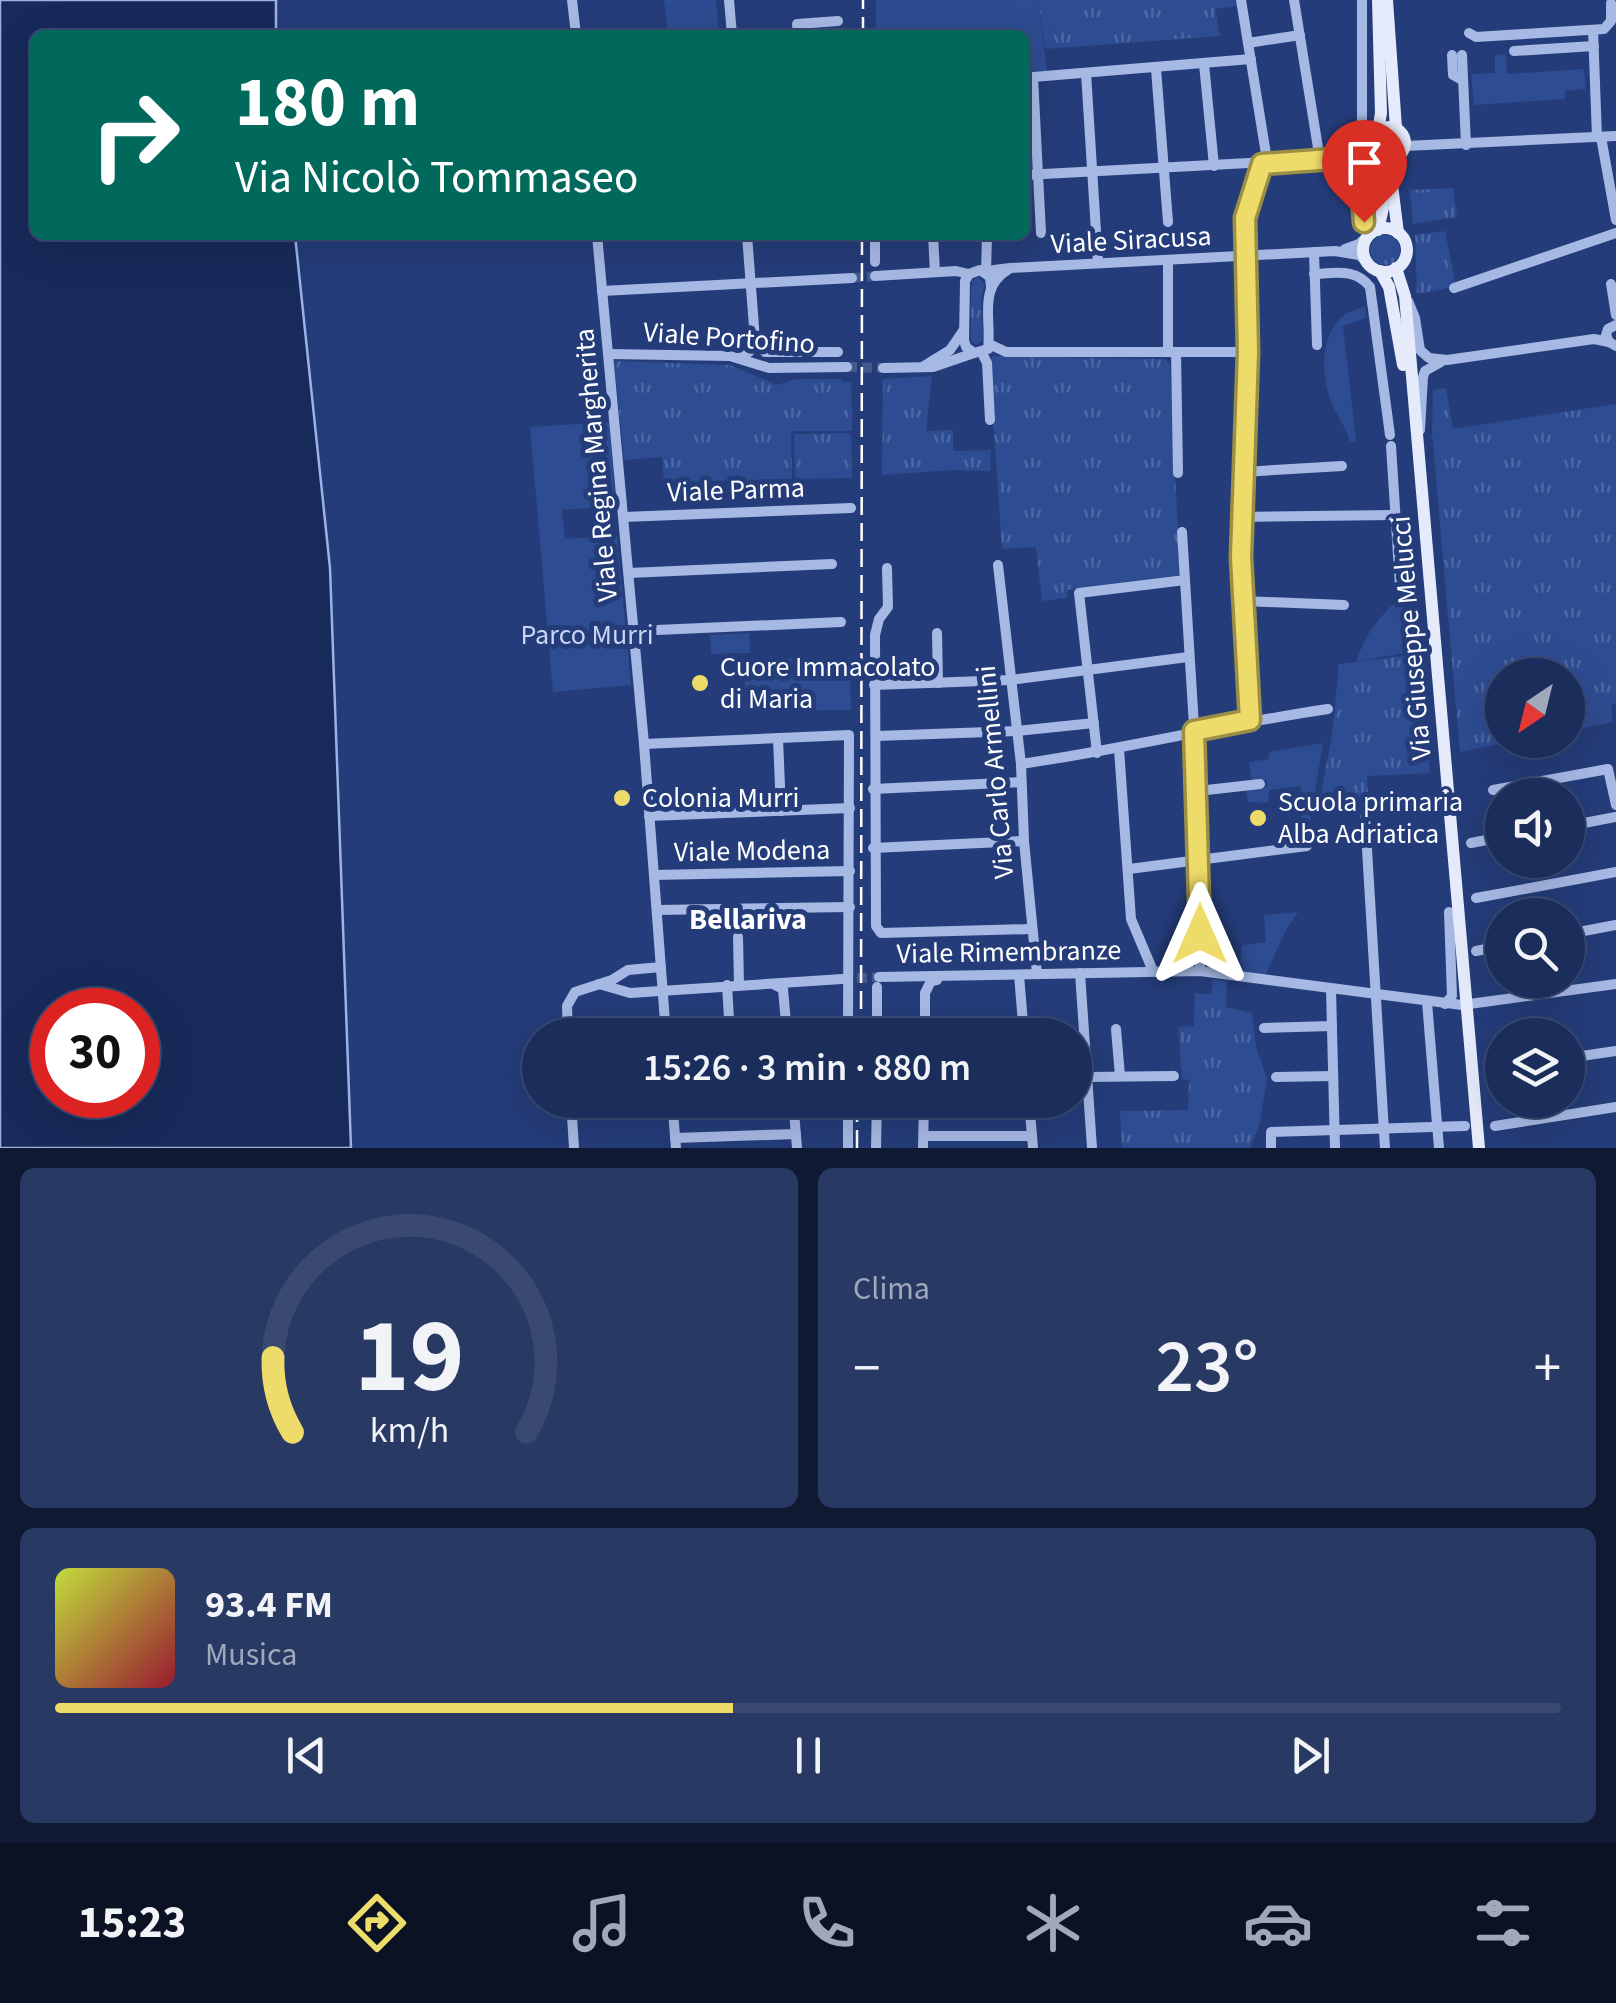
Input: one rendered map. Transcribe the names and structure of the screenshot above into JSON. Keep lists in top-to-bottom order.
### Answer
{
  "streets": {
    "main road": ["Via Giuseppe Melucci"],
    "street": [
      "Viale Siracusa",
      "Viale Portofino",
      "Viale Regina Margherita",
      "Viale Parma",
      "Via Carlo Armellini",
      "Viale Modena",
      "Viale Rimembranze"
    ]
  },
  "crossings": [
    ["Viale Siracusa", "Via Giuseppe Melucci"],
    ["Viale Portofino", "Viale Regina Margherita"],
    ["Viale Regina Margherita", "Viale Parma"],
    ["Viale Regina Margherita", "Viale Modena"],
    ["Via Giuseppe Melucci", "Viale Rimembranze"],
    ["Via Carlo Armellini", "Viale Rimembranze"]
  ],
  "districts": ["Bellariva"],
  "parks": ["Parco Murri"],
  "places": ["Cuore Immacolato di Maria", "Colonia Murri", "Scuola primaria Alba Adriatica"],
  "north": "bottom left",
  "page": {
    "turn": ["180 m", "Via Nicolò Tommaseo"],
    "limit": "30",
    "trip": "15:26 · 3 min · 880 m",
    "tile": "Clima",
    "heat": ["−", "23°", "+"],
    "song": ["93.4 FM", "Musica"],
    "tabs": "15:23",
    "gauge": ["19", "km/h"]
  }
}
